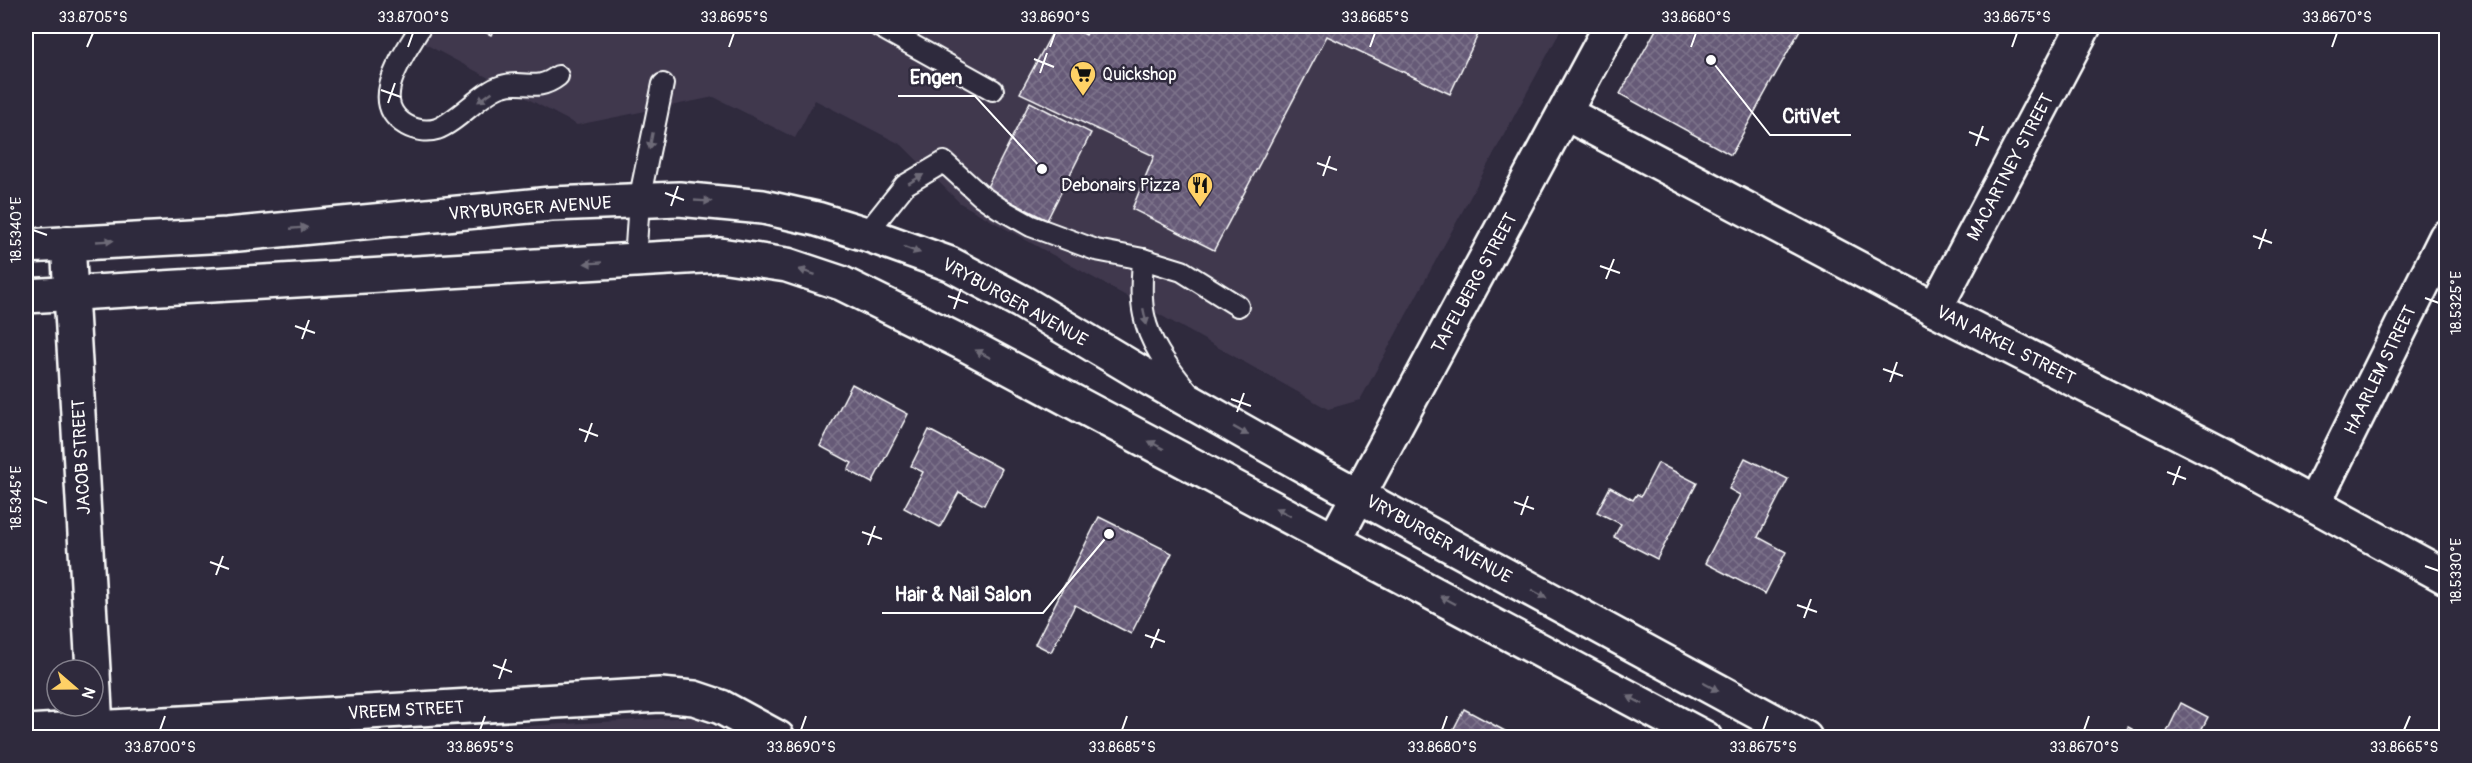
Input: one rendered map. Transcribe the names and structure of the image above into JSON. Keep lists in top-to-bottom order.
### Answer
{
  "streets": {
    "street": [
      "MACARTNEY STREET",
      "VRYBURGER AVENUE",
      "TAFELBERG STREET",
      "VAN ARKEL STREET",
      "HAARLEM STREET",
      "JACOB STREET",
      "VREEM STREET"
    ]
  },
  "crossings": [
    ["MACARTNEY STREET", "VAN ARKEL STREET"],
    ["VRYBURGER AVENUE", "TAFELBERG STREET"],
    ["VRYBURGER AVENUE", "JACOB STREET"],
    ["TAFELBERG STREET", "VAN ARKEL STREET"],
    ["VAN ARKEL STREET", "HAARLEM STREET"],
    ["JACOB STREET", "VREEM STREET"]
  ],
  "places": {
    "other": ["CitiVet", "Engen", "Hair & Nail Salon"],
    "supermarket": ["Quickshop"],
    "restaurant": ["Debonairs Pizza"]
  },
  "north": "right",
  "coordinates": [
    "33.8705°S",
    "33.8700°S",
    "33.8695°S",
    "33.8690°S",
    "33.8685°S",
    "33.8680°S",
    "33.8675°S",
    "33.8670°S",
    "18.5340°E",
    "18.5325°E",
    "18.5345°E",
    "18.5330°E",
    "33.8665°S"
  ]
}
